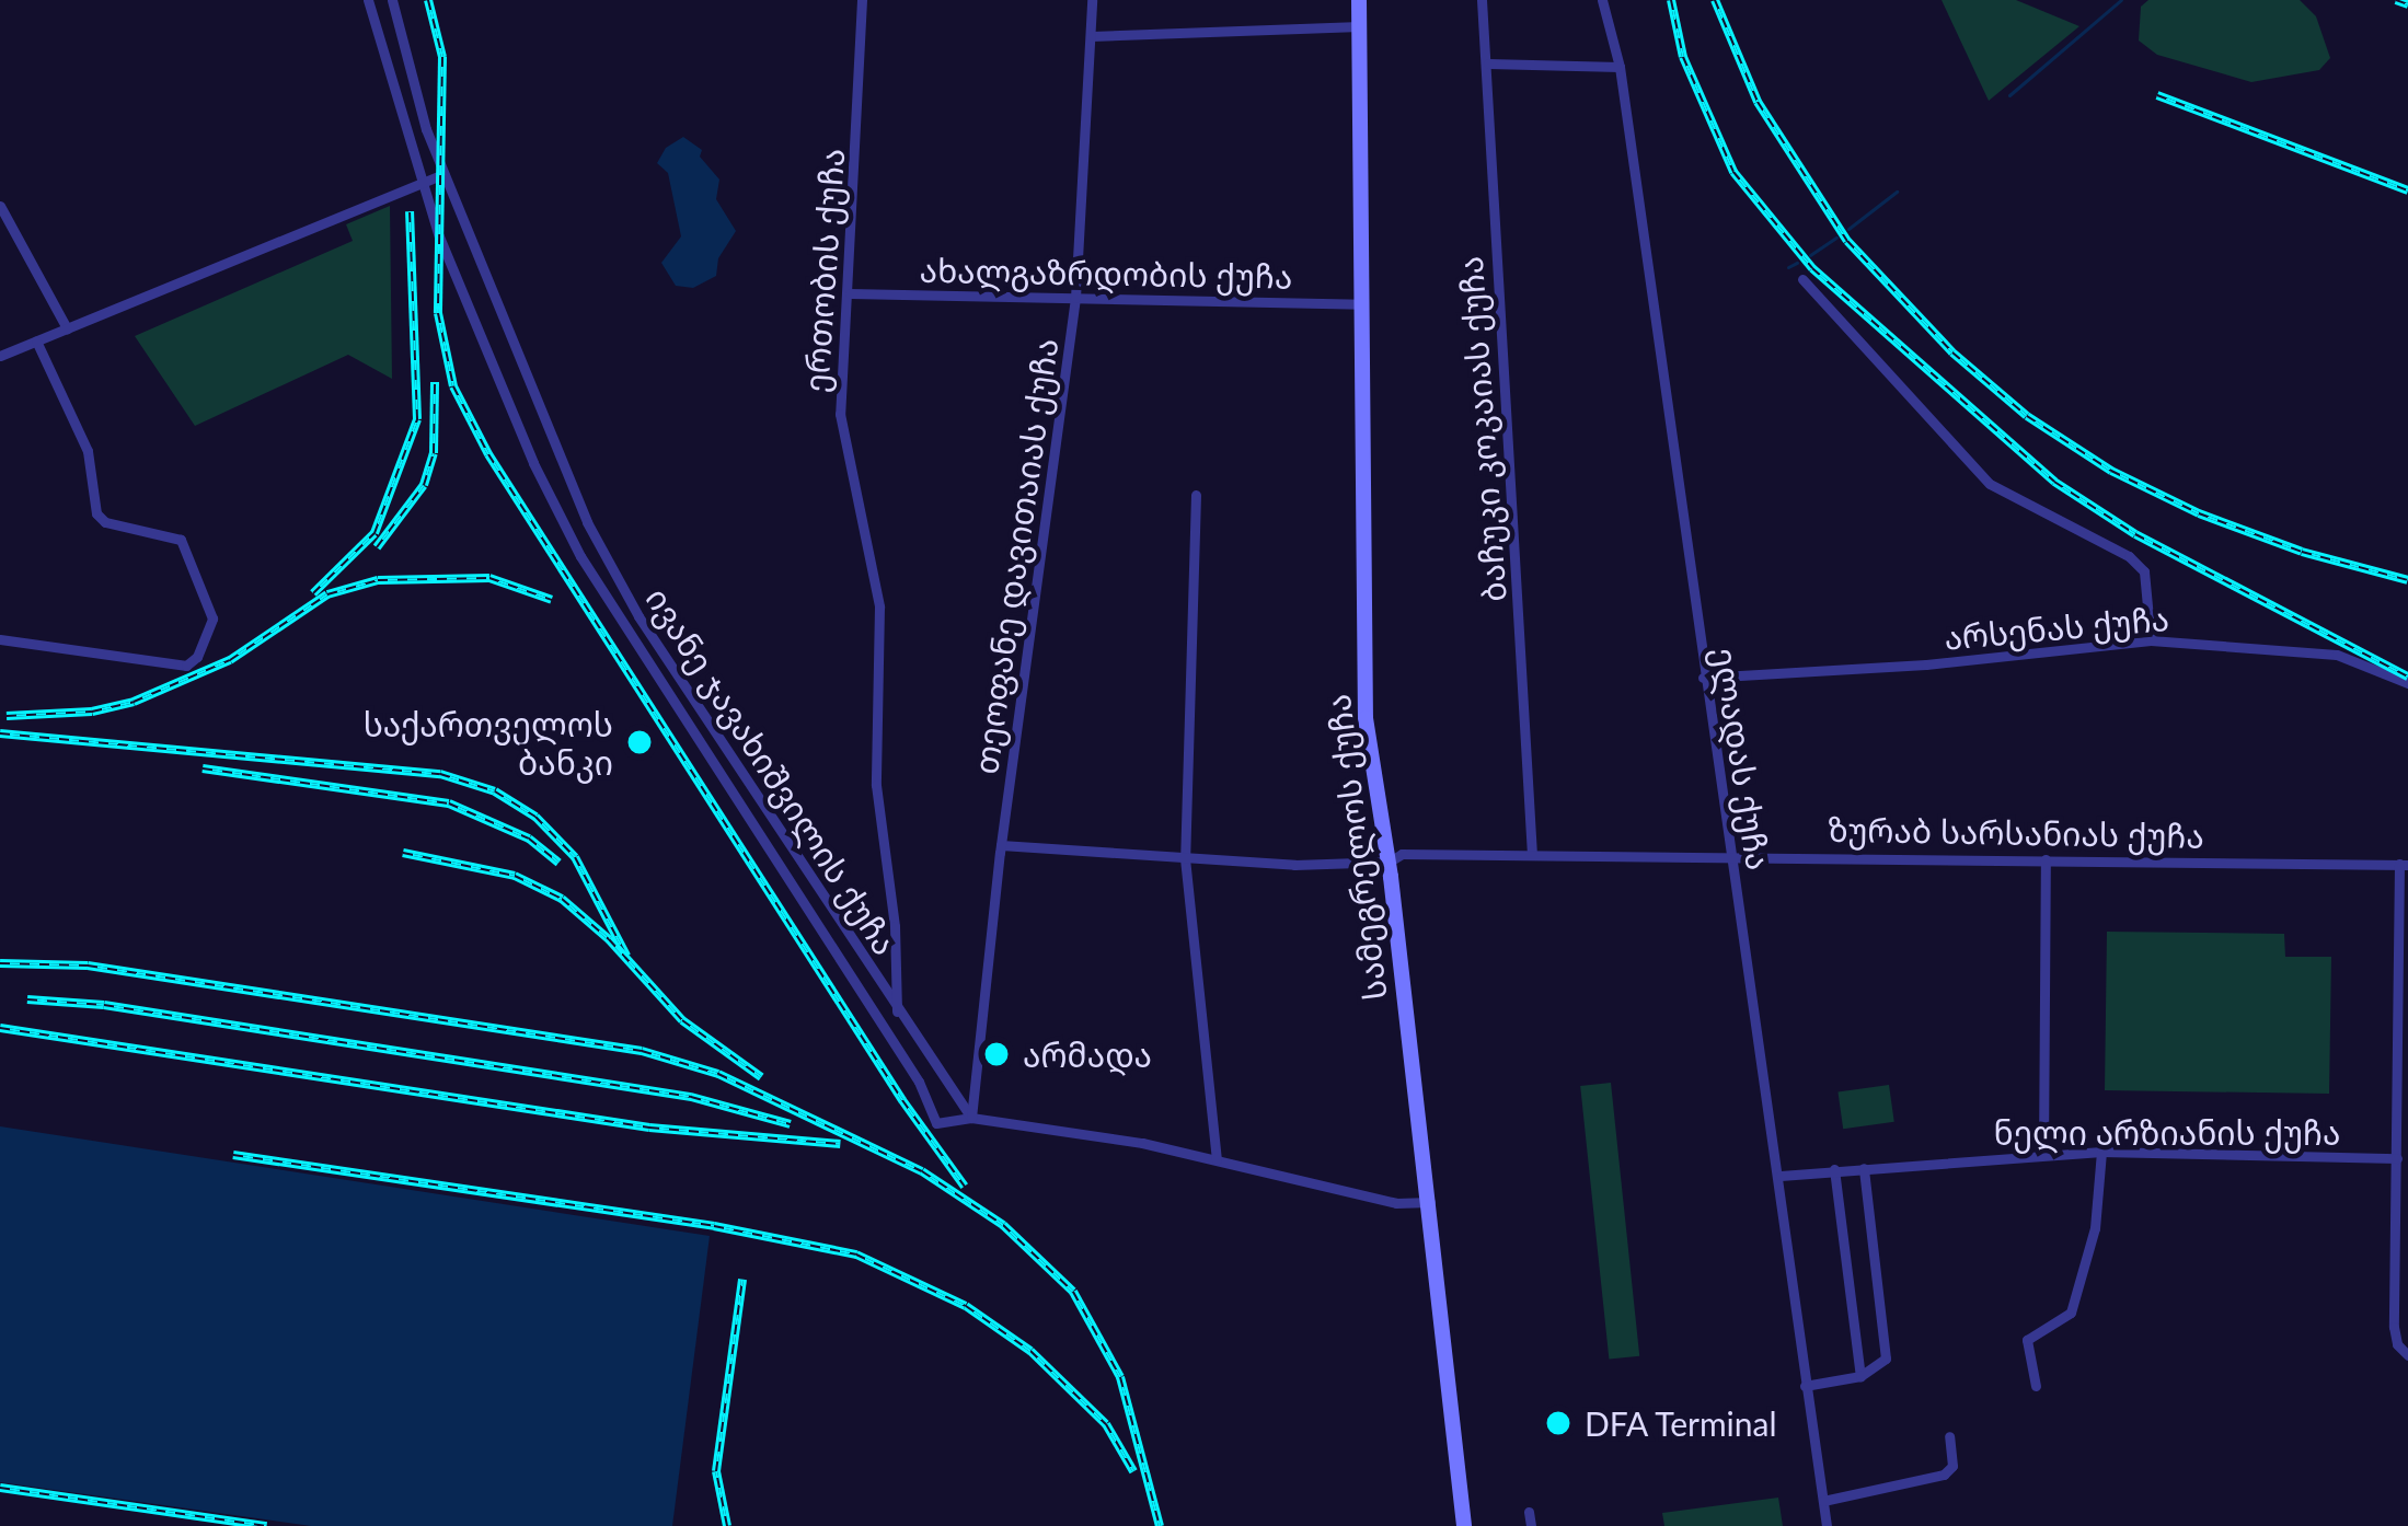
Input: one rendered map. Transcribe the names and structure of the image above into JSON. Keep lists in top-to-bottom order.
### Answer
{
  "streets": {
    "main road": ["სამეგრელოს ქუჩა"],
    "street": [
      "ერთობის ქუჩა",
      "ახალგაზრდობის ქუჩა",
      "ბაჩუკი კოკაიას ქუჩა",
      "თეოფანე დავითაიას ქუჩა",
      "არსენას ქუჩა",
      "ელადას ქუჩა",
      "ივანე ჯავახიშვილის ქუჩა",
      "ზურაბ სარსანიას ქუჩა",
      "ნელი არზიანის ქუჩა"
    ]
  },
  "crossings": [
    ["ერთობის ქუჩა", "ახალგაზრდობის ქუჩა"],
    ["ერთობის ქუჩა", "ივანე ჯავახიშვილის ქუჩა"],
    ["ახალგაზრდობის ქუჩა", "თეოფანე დავითაიას ქუჩა"],
    ["ახალგაზრდობის ქუჩა", "სამეგრელოს ქუჩა"],
    ["ბაჩუკი კოკაიას ქუჩა", "ზურაბ სარსანიას ქუჩა"],
    ["თეოფანე დავითაიას ქუჩა", "ივანე ჯავახიშვილის ქუჩა"],
    ["თეოფანე დავითაიას ქუჩა", "ზურაბ სარსანიას ქუჩა"],
    ["არსენას ქუჩა", "ელადას ქუჩა"],
    ["ელადას ქუჩა", "ზურაბ სარსანიას ქუჩა"],
    ["ელადას ქუჩა", "ნელი არზიანის ქუჩა"],
    ["ზურაბ სარსანიას ქუჩა", "სამეგრელოს ქუჩა"]
  ],
  "places": ["საქართველოს ბანკი", "არმადა", "DFA Terminal"]
}
